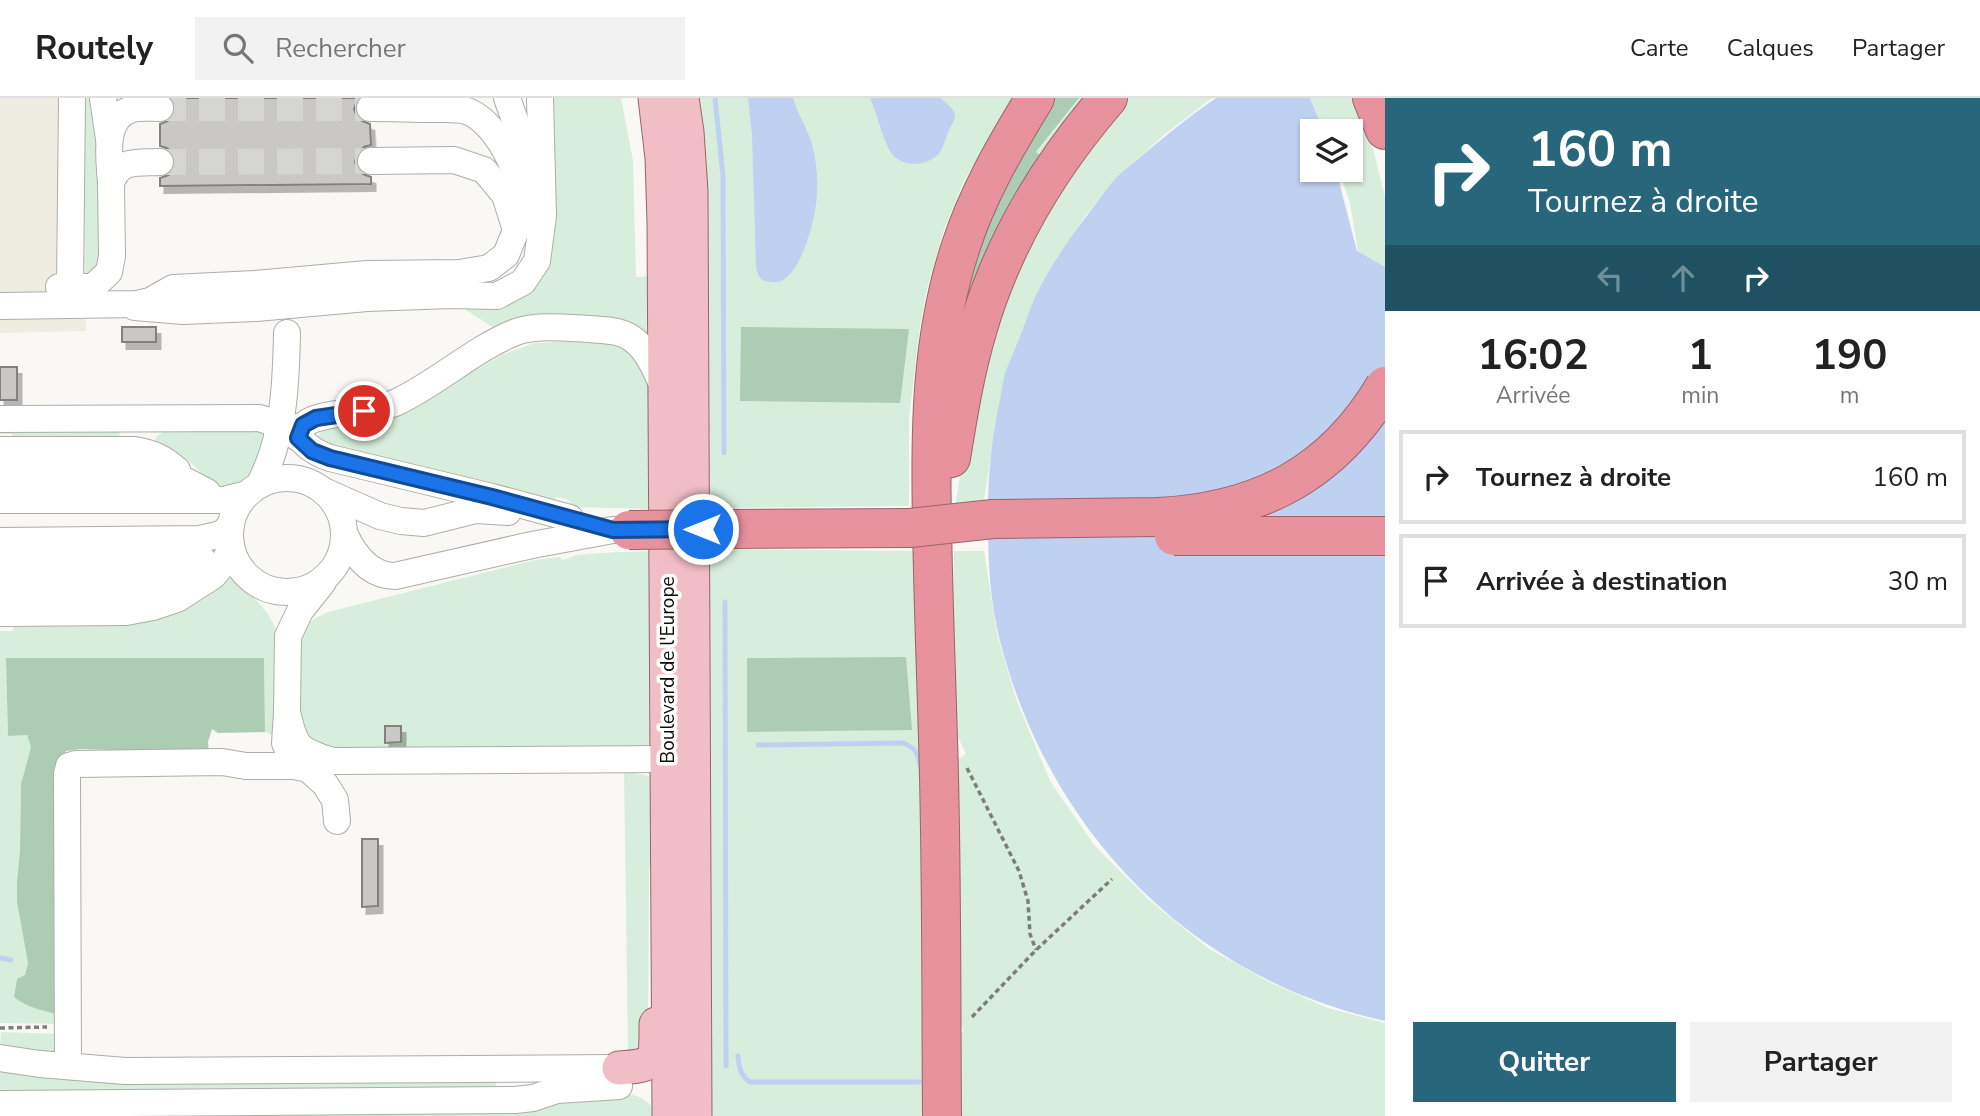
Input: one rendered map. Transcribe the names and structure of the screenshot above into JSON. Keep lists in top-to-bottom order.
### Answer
{
  "streets": {
    "main road": ["Boulevard de l'Europe"]
  },
  "page": {
    "header": "Routely",
    "search": "Rechercher",
    "nav": ["Carte", "Calques", "Partager"],
    "turn": ["160 m", "Tournez à droite"],
    "eta": [
      "16:02",
      "Arrivée",
      "1",
      "min",
      "190",
      "m"
    ],
    "list": [
      {
        "name": "Tournez à droite",
        "value": "160 m"
      },
      {
        "name": "Arrivée à destination",
        "value": "30 m"
      }
    ],
    "buttons": ["Quitter", "Partager"]
  }
}
